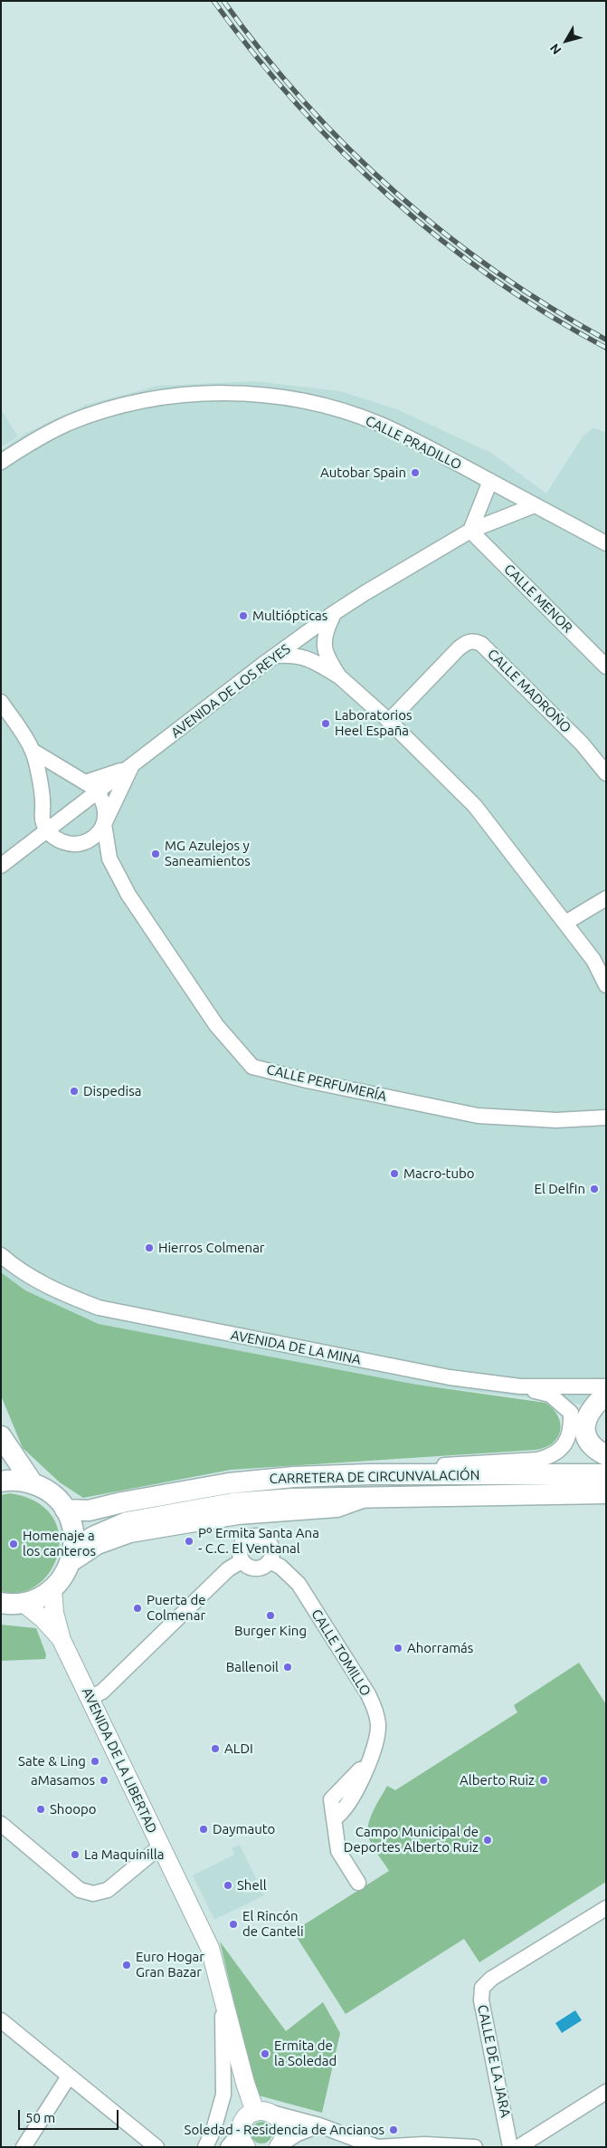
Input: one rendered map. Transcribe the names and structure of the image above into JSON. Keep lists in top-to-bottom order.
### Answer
{
  "streets": {
    "main road": ["CARRETERA DE CIRCUNVALACIÓN"],
    "street": [
      "CALLE PRADILLO",
      "CALLE MENOR",
      "AVENIDA DE LOS REYES",
      "CALLE MADROÑO",
      "CALLE PERFUMERÍA",
      "AVENIDA DE LA MINA",
      "CALLE TOMILLO",
      "AVENIDA DE LA LIBERTAD",
      "CALLE DE LA JARA"
    ]
  },
  "crossings": [
    ["CALLE PRADILLO", "AVENIDA DE LOS REYES"],
    ["CALLE MENOR", "AVENIDA DE LOS REYES"],
    ["AVENIDA DE LOS REYES", "CALLE PERFUMERÍA"]
  ],
  "places": [
    "Autobar Spain",
    "Multiópticas",
    "Laboratorios Heel España",
    "MG Azulejos y Saneamientos",
    "Dispedisa",
    "Macro-tubo",
    "El Delfin",
    "Hierros Colmenar",
    "Pº Ermita Santa Ana - C.C. El Ventanal",
    "Homenaje a los canteros",
    "Puerta de Colmenar",
    "Burger King",
    "Ahorramás",
    "Ballenoil",
    "ALDI",
    "Sate & Ling",
    "aMasamos",
    "Alberto Ruiz",
    "Shoopo",
    "Daymauto",
    "Campo Municipal de Deportes Alberto Ruiz",
    "La Maquinilla",
    "Shell",
    "El Rincón de Canteli",
    "Euro Hogar Gran Bazar",
    "Ermita de la Soledad",
    "Soledad - Residencia de Ancianos"
  ],
  "scale_bar": "50 m",
  "north": "bottom left"
}
